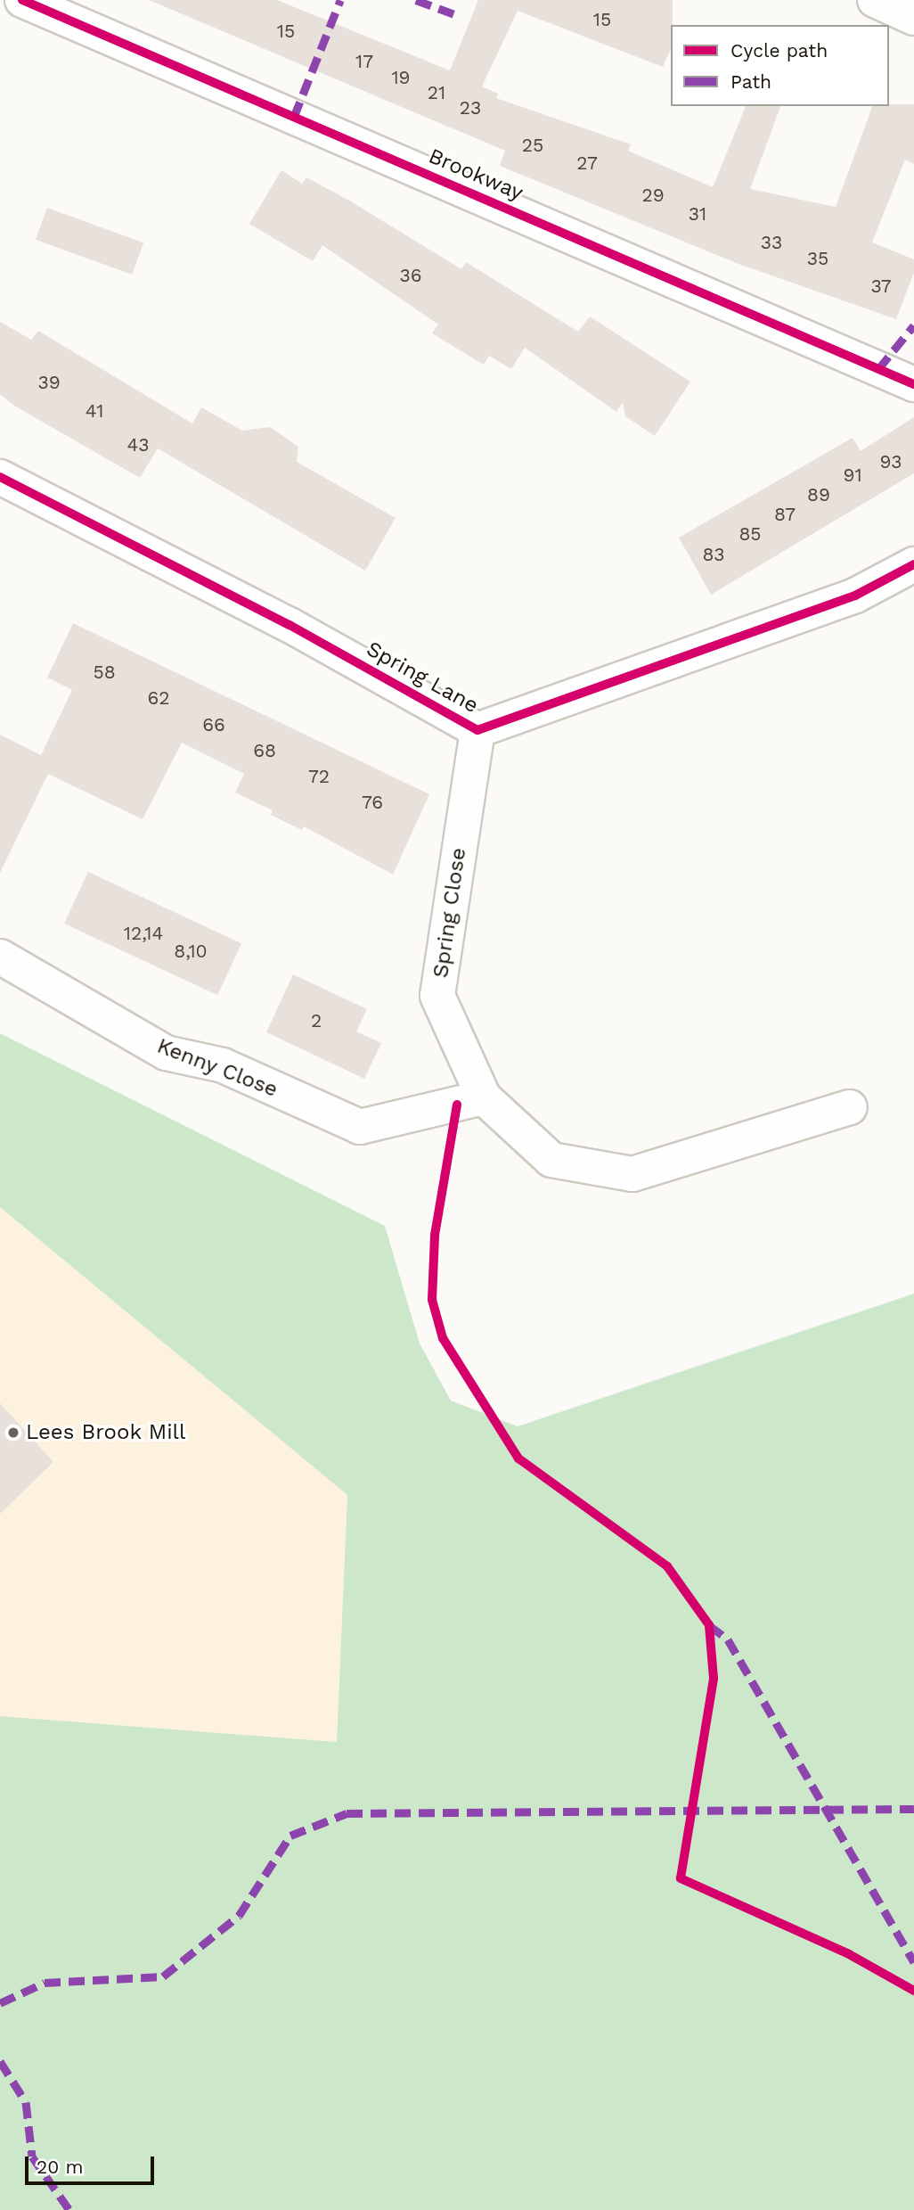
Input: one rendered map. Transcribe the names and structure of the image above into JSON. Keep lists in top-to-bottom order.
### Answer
{
  "streets": {
    "street": [
      "Brookway",
      "Spring Lane",
      "Spring Close",
      "Kenny Close"
    ]
  },
  "crossings": [
    ["Spring Lane", "Spring Close"],
    ["Spring Close", "Kenny Close"]
  ],
  "places": ["Lees Brook Mill"],
  "house_numbers": [
    "15",
    "15",
    "17",
    "19",
    "21",
    "23",
    "25",
    "27",
    "29",
    "31",
    "33",
    "35",
    "36",
    "37",
    "39",
    "41",
    "43",
    "93",
    "91",
    "89",
    "87",
    "85",
    "83",
    "58",
    "62",
    "66",
    "68",
    "72",
    "76",
    "12,14",
    "8,10",
    "2"
  ],
  "legend": ["Cycle path", "Path"],
  "scale_bar": "20 m"
}
